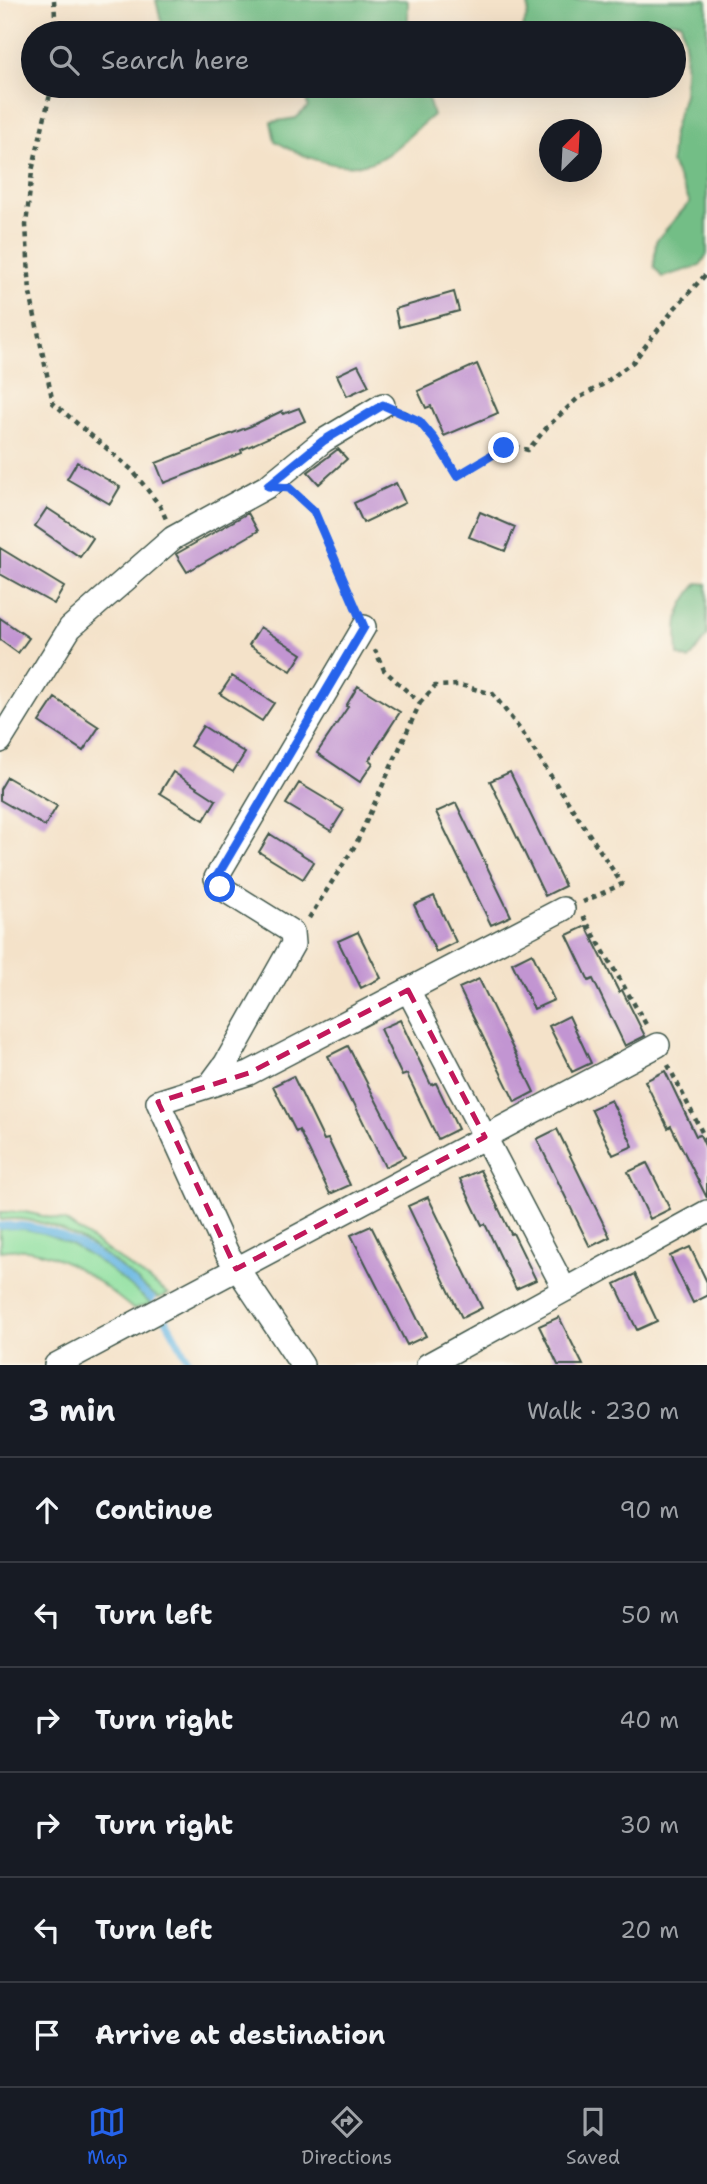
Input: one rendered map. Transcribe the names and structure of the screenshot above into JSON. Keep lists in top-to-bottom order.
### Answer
{
  "north": "top right",
  "page": {
    "search": "Search here",
    "heading": ["3 min", "Walk · 230 m"],
    "list": [
      ["Continue", "90 m"],
      ["Turn left", "50 m"],
      ["Turn right", "40 m"],
      ["Turn right", "30 m"],
      ["Turn left", "20 m"],
      "Arrive at destination"
    ],
    "nav": ["Map", "Directions", "Saved"]
  }
}
